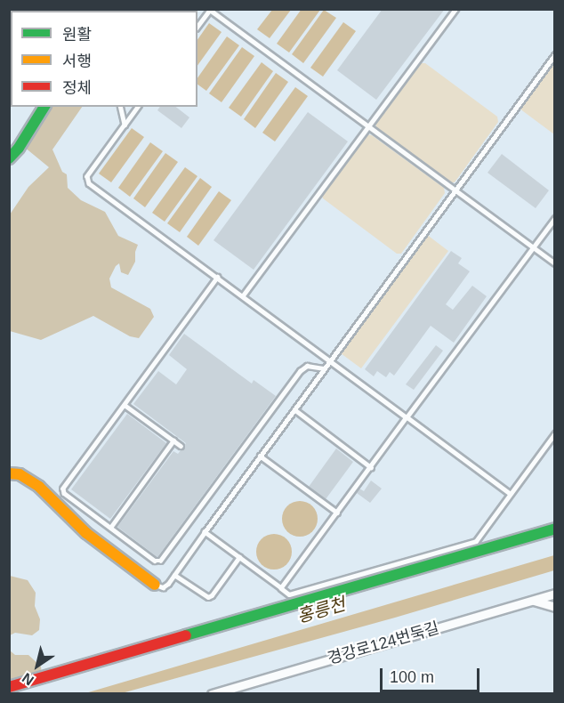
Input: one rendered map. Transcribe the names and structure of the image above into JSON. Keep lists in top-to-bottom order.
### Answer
{
  "streets": {
    "street": ["경강로124번둑길"]
  },
  "water": ["홍릉천"],
  "legend": ["원활", "서행", "정체"],
  "scale_bar": "100 m",
  "north": "bottom left"
}
